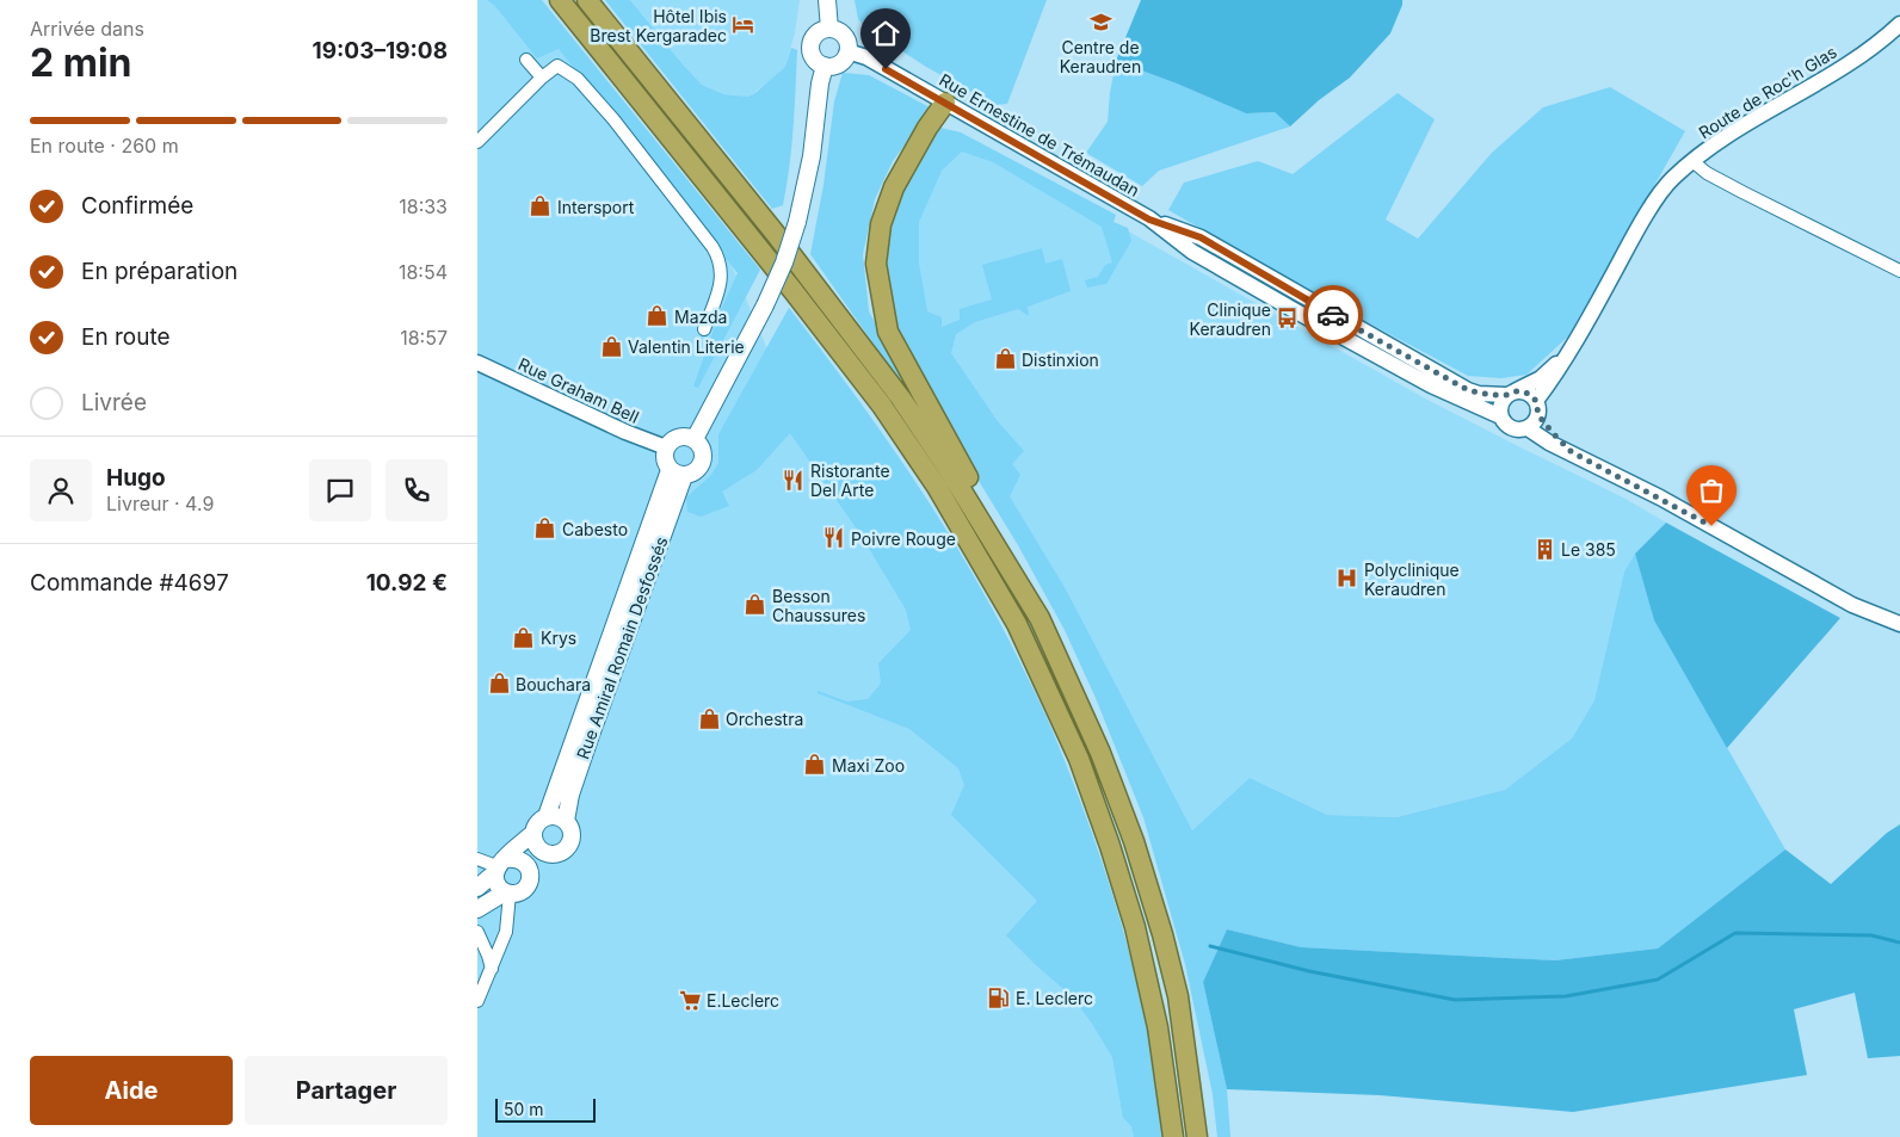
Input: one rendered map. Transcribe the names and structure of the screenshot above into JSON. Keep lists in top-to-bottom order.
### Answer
{
  "streets": {
    "main road": ["Rue Amiral Romain Desfossés"],
    "street": ["Route de Roc'h Glas", "Rue Ernestine de Trémaudan", "Rue Graham Bell"]
  },
  "crossings": [
    ["Route de Roc'h Glas", "Rue Ernestine de Trémaudan"],
    ["Rue Graham Bell", "Rue Amiral Romain Desfossés"]
  ],
  "places": {
    "school or university": ["Centre de Keraudren"],
    "hotel": ["Hôtel Ibis Brest Kergaradec"],
    "shop": [
      "Intersport",
      "Mazda",
      "Valentin Literie",
      "Distinxion",
      "Cabesto",
      "Besson Chaussures",
      "Krys",
      "Bouchara",
      "Orchestra",
      "Maxi Zoo"
    ],
    "bus stop": ["Clinique Keraudren"],
    "restaurant": ["Ristorante Del Arte", "Poivre Rouge"],
    "building": ["Le 385"],
    "hospital": ["Polyclinique Keraudren"],
    "fuel station": ["E. Leclerc"],
    "supermarket": ["E.Leclerc"]
  },
  "scale_bar": "50 m",
  "page": {
    "heading": ["2 min", "Arrivée dans", "19:03–19:08"],
    "panel": [
      "Hugo",
      "Livreur · 4.9",
      "Commande #4697",
      "10.92 €"
    ],
    "bar": "En route · 260 m",
    "list": [
      ["Confirmée", "18:33"],
      ["En préparation", "18:54"],
      ["En route", "18:57"],
      "Livrée"
    ],
    "buttons": ["Aide", "Partager"],
    "scale": "50 m"
  }
}
